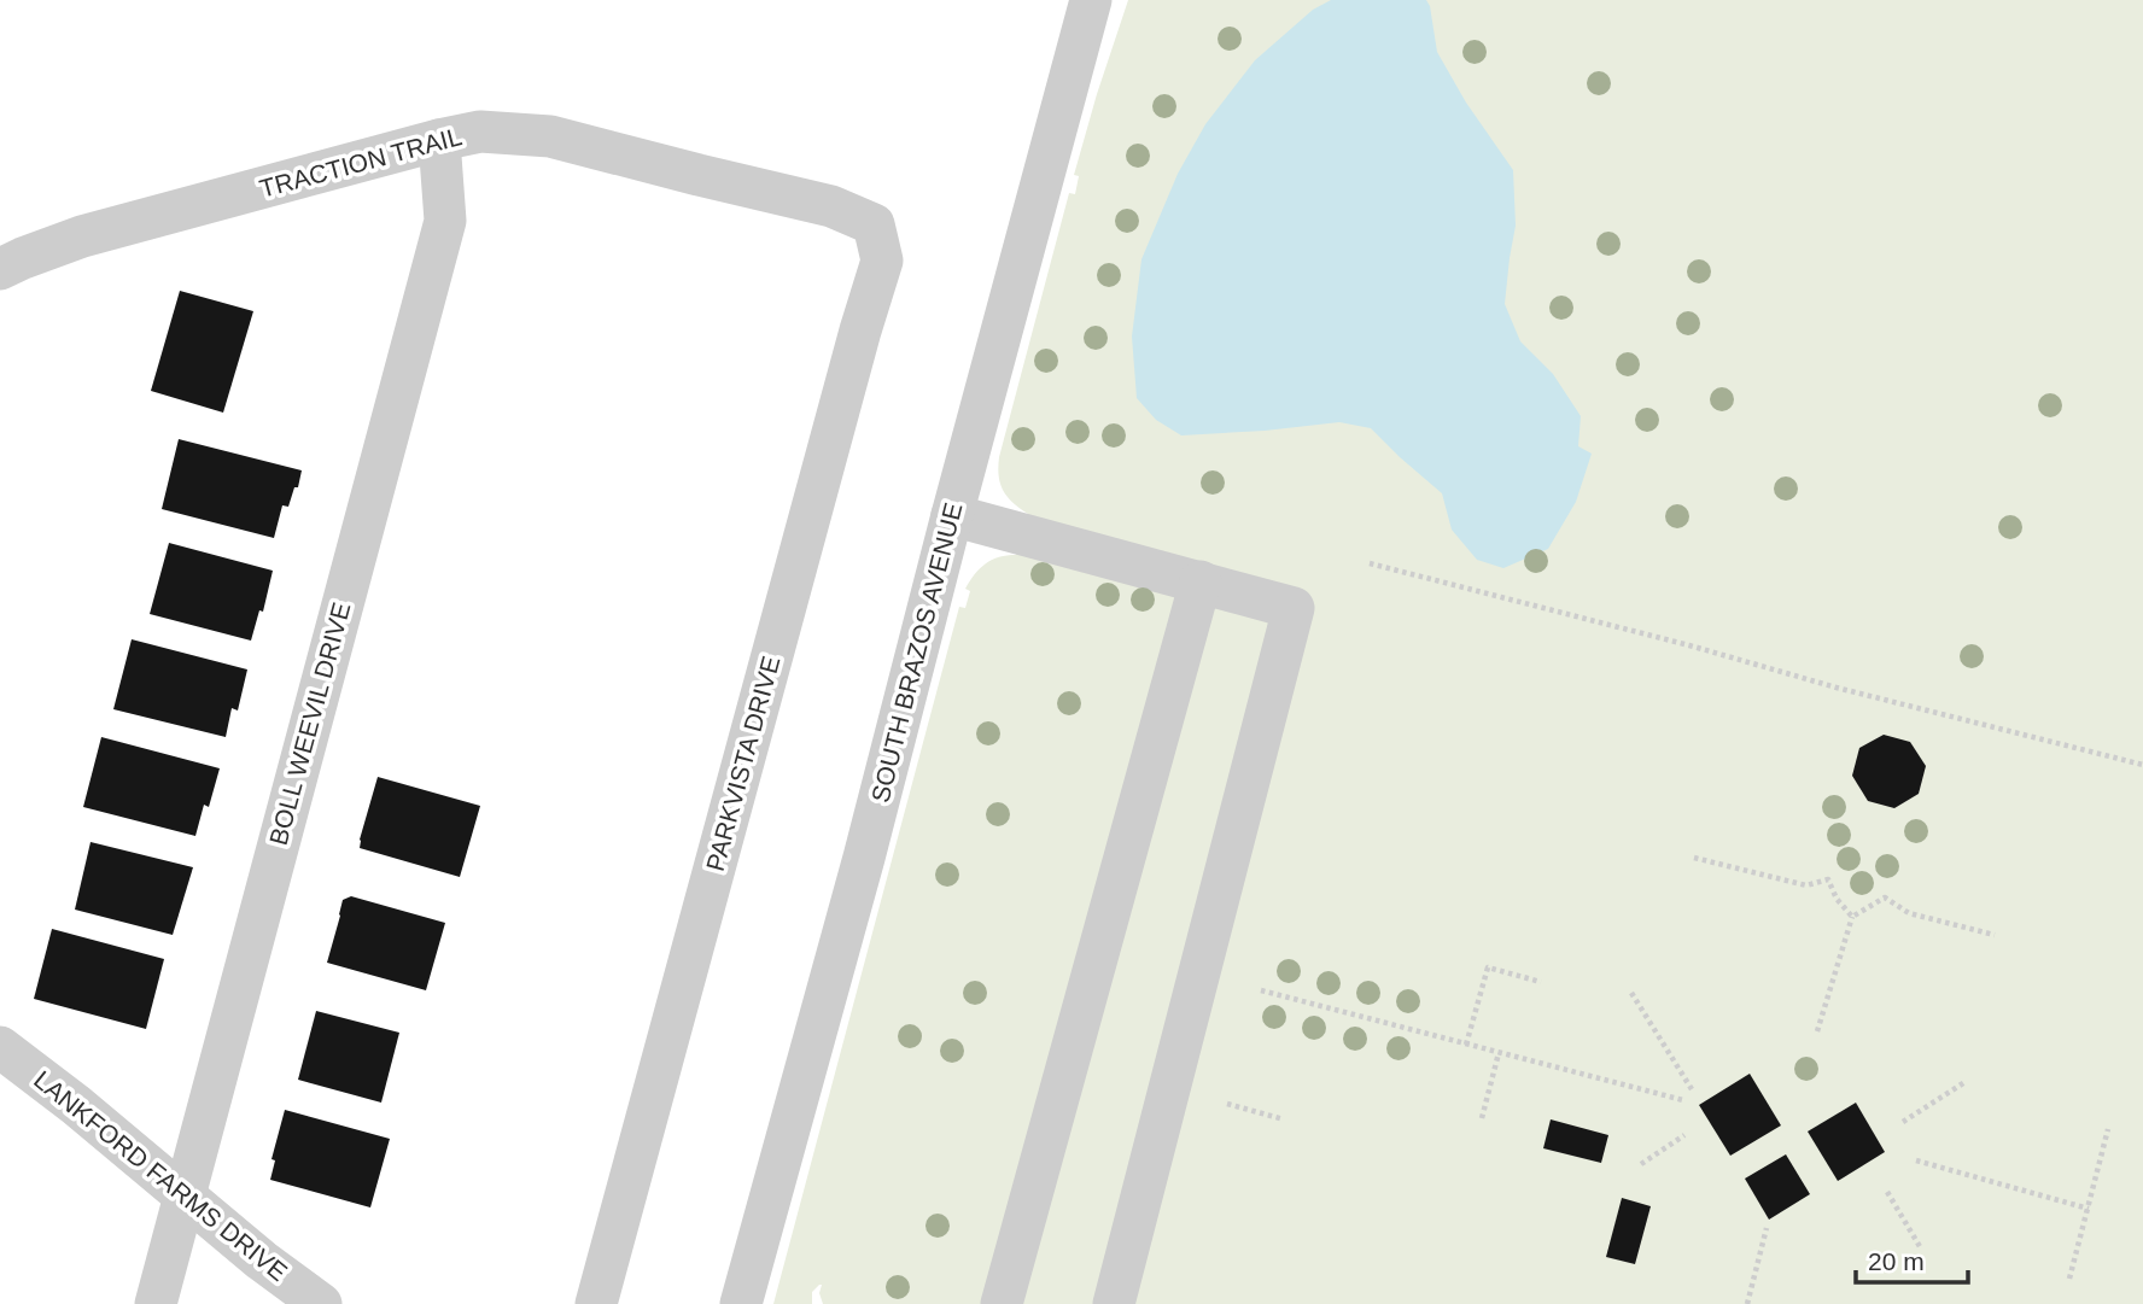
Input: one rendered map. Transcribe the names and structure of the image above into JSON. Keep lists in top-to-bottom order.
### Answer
{
  "streets": {
    "street": [
      "TRACTION TRAIL",
      "SOUTH BRAZOS AVENUE",
      "BOLL WEEVIL DRIVE",
      "PARKVISTA DRIVE",
      "LANKFORD FARMS DRIVE"
    ]
  },
  "crossings": [
    ["TRACTION TRAIL", "BOLL WEEVIL DRIVE"],
    ["TRACTION TRAIL", "PARKVISTA DRIVE"],
    ["BOLL WEEVIL DRIVE", "LANKFORD FARMS DRIVE"]
  ],
  "scale_bar": "20 m"
}
